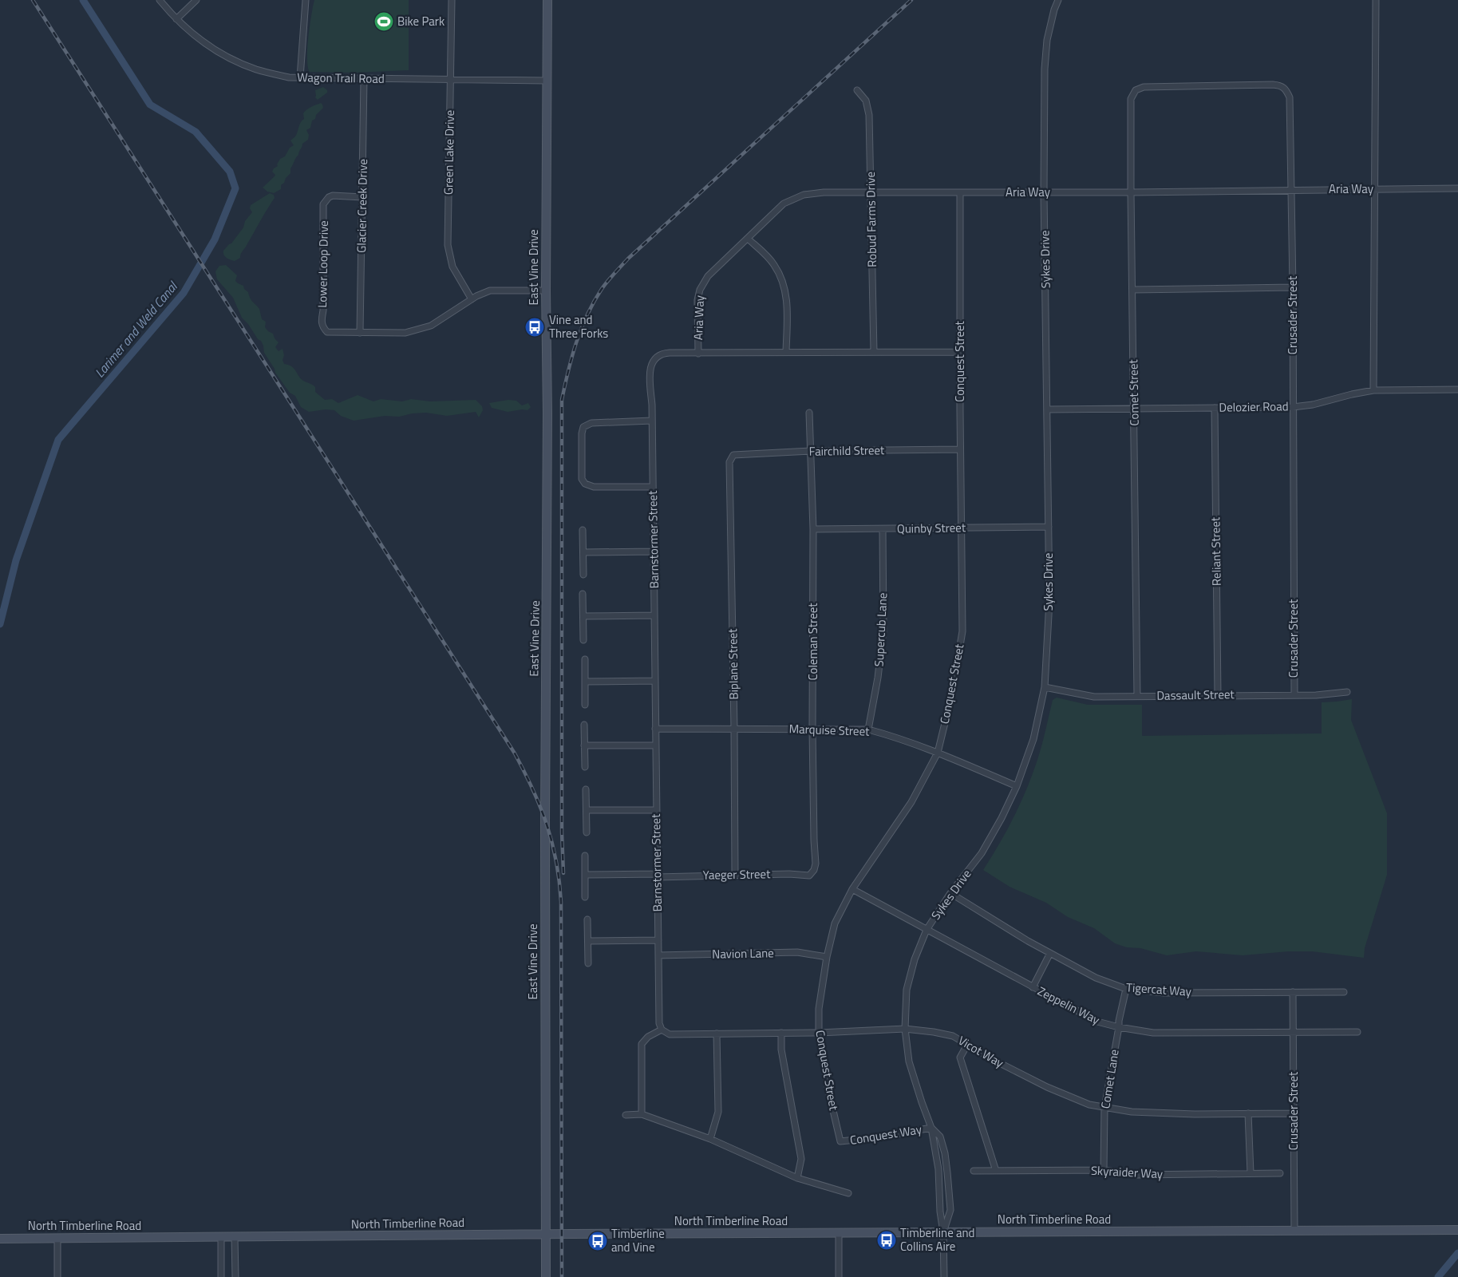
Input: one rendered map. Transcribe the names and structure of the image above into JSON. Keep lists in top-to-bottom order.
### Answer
{
  "streets": {
    "main road": ["East Vine Drive", "North Timberline Road"],
    "street": [
      "Wagon Trail Road",
      "Green Lake Drive",
      "Aria Way",
      "Glacier Creek Drive",
      "Robud Farms Drive",
      "Sykes Drive",
      "Lower Loop Drive",
      "Crusader Street",
      "Conquest Street",
      "Comet Street",
      "Delozier Road",
      "Fairchild Street",
      "Quinby Street",
      "Barnstormer Street",
      "Reliant Street",
      "Supercub Lane",
      "Coleman Street",
      "Biplane Street",
      "Dassault Street",
      "Marquise Street",
      "Yaeger Street",
      "Navion Lane",
      "Tigercat Way",
      "Zeppelin Way",
      "Vicot Way",
      "Comet Lane",
      "Conquest Way",
      "Skyraider Way"
    ]
  },
  "crossings": [
    ["Wagon Trail Road", "Green Lake Drive"],
    ["Wagon Trail Road", "Glacier Creek Drive"],
    ["Wagon Trail Road", "East Vine Drive"],
    ["Aria Way", "Robud Farms Drive"],
    ["Aria Way", "Sykes Drive"],
    ["Aria Way", "Crusader Street"],
    ["Aria Way", "Conquest Street"],
    ["Aria Way", "Comet Street"],
    ["Aria Way", "Barnstormer Street"],
    ["Glacier Creek Drive", "Lower Loop Drive"],
    ["Robud Farms Drive", "Barnstormer Street"],
    ["Sykes Drive", "Delozier Road"],
    ["Sykes Drive", "Quinby Street"],
    ["Sykes Drive", "Dassault Street"],
    ["Sykes Drive", "Marquise Street"],
    ["Sykes Drive", "Tigercat Way"],
    ["Sykes Drive", "Zeppelin Way"],
    ["Sykes Drive", "Vicot Way"],
    ["Sykes Drive", "Conquest Way"],
    ["East Vine Drive", "North Timberline Road"],
    ["Crusader Street", "Comet Street"],
    ["Crusader Street", "Delozier Road"],
    ["Crusader Street", "Dassault Street"],
    ["Crusader Street", "Tigercat Way"],
    ["Crusader Street", "Zeppelin Way"],
    ["Crusader Street", "Vicot Way"],
    ["Crusader Street", "North Timberline Road"],
    ["Conquest Street", "Fairchild Street"],
    ["Conquest Street", "Quinby Street"],
    ["Conquest Street", "Barnstormer Street"],
    ["Conquest Street", "Marquise Street"],
    ["Conquest Street", "Navion Lane"],
    ["Conquest Street", "Zeppelin Way"],
    ["Conquest Street", "Vicot Way"],
    ["Conquest Street", "Conquest Way"],
    ["Comet Street", "Delozier Road"],
    ["Comet Street", "Dassault Street"],
    ["Delozier Road", "Reliant Street"],
    ["Fairchild Street", "Coleman Street"],
    ["Fairchild Street", "Biplane Street"],
    ["Quinby Street", "Supercub Lane"],
    ["Quinby Street", "Coleman Street"],
    ["Barnstormer Street", "Marquise Street"],
    ["Barnstormer Street", "Yaeger Street"],
    ["Barnstormer Street", "Navion Lane"],
    ["Barnstormer Street", "Vicot Way"],
    ["Reliant Street", "Dassault Street"],
    ["Supercub Lane", "Marquise Street"],
    ["Coleman Street", "Marquise Street"],
    ["Coleman Street", "Yaeger Street"],
    ["Biplane Street", "Marquise Street"],
    ["Biplane Street", "Yaeger Street"],
    ["Tigercat Way", "Comet Lane"],
    ["Zeppelin Way", "Comet Lane"],
    ["Vicot Way", "Comet Lane"],
    ["Comet Lane", "Skyraider Way"]
  ],
  "water": ["Larimer and Weld Canal"],
  "places": {
    "sports": ["Bike Park"],
    "bus stop": ["Vine and Three Forks", "Timberline and Collins Aire", "Timberline and Vine"]
  }
}
